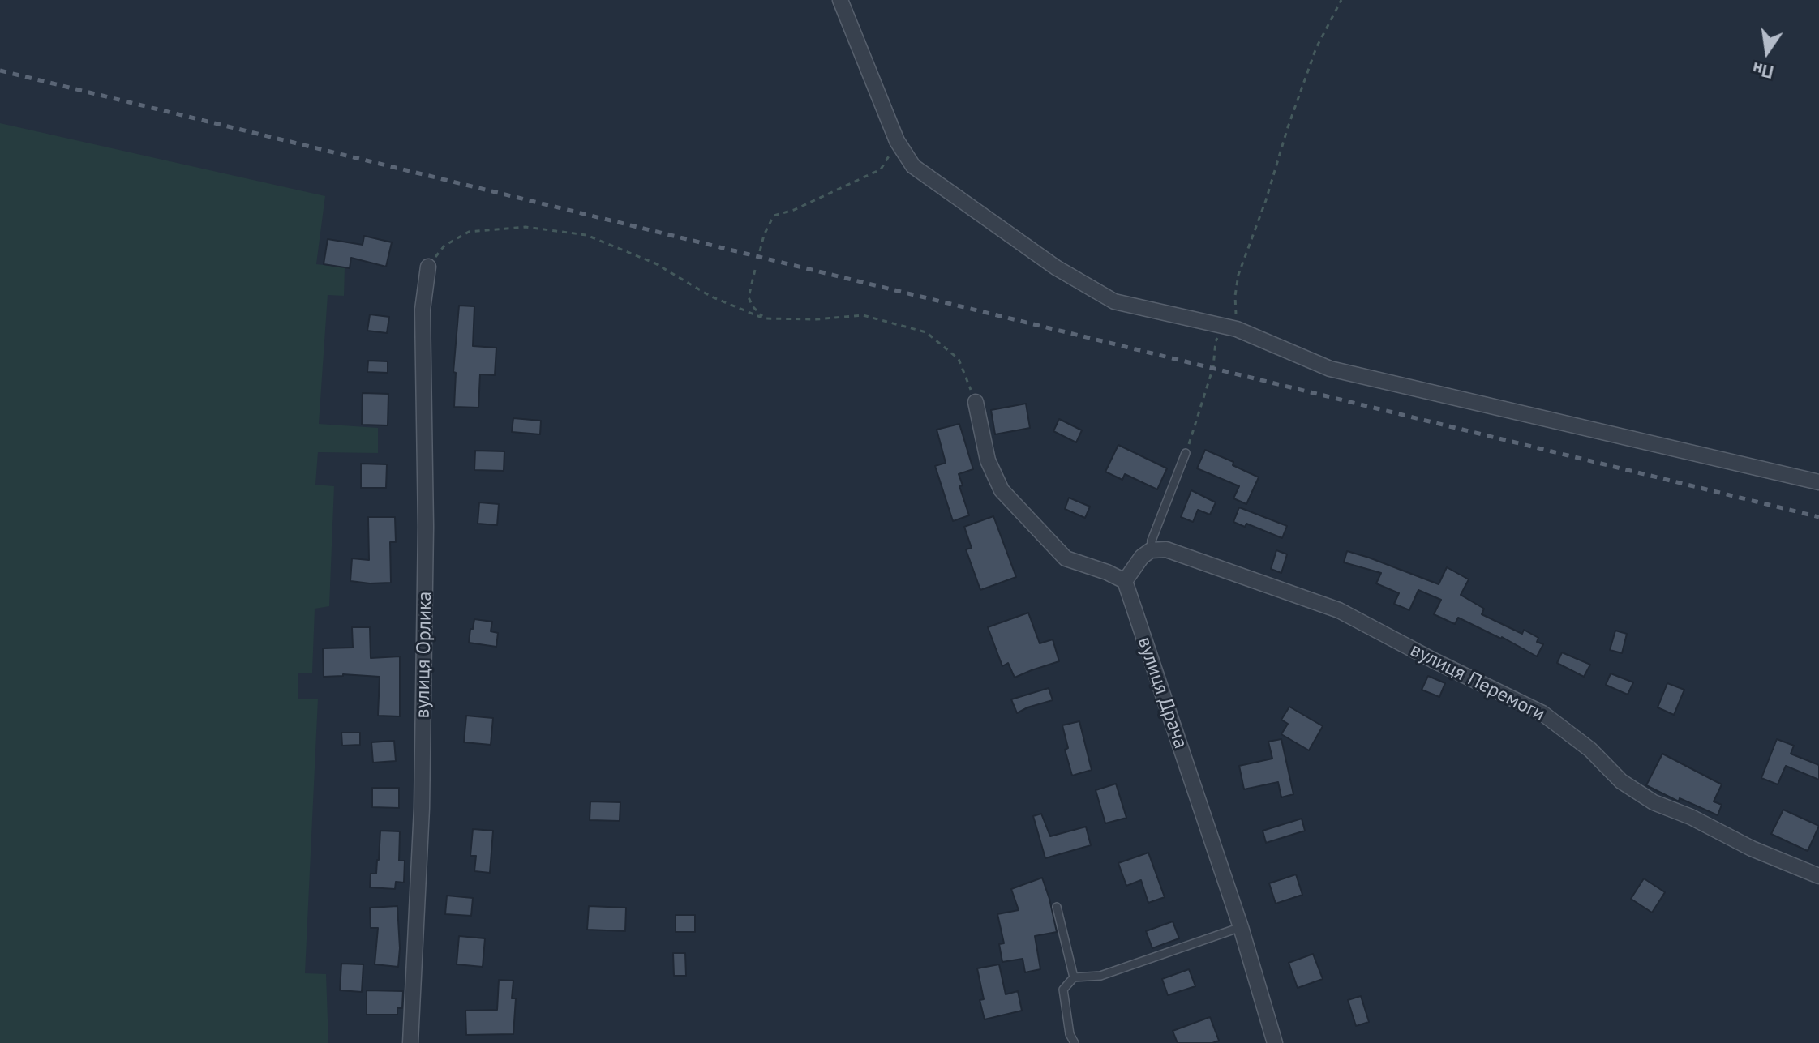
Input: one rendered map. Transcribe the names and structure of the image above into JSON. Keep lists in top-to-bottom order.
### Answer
{
  "streets": {
    "street": ["вулиця Орлика", "вулиця Перемоги", "вулиця Драча"]
  },
  "north": "bottom"
}
